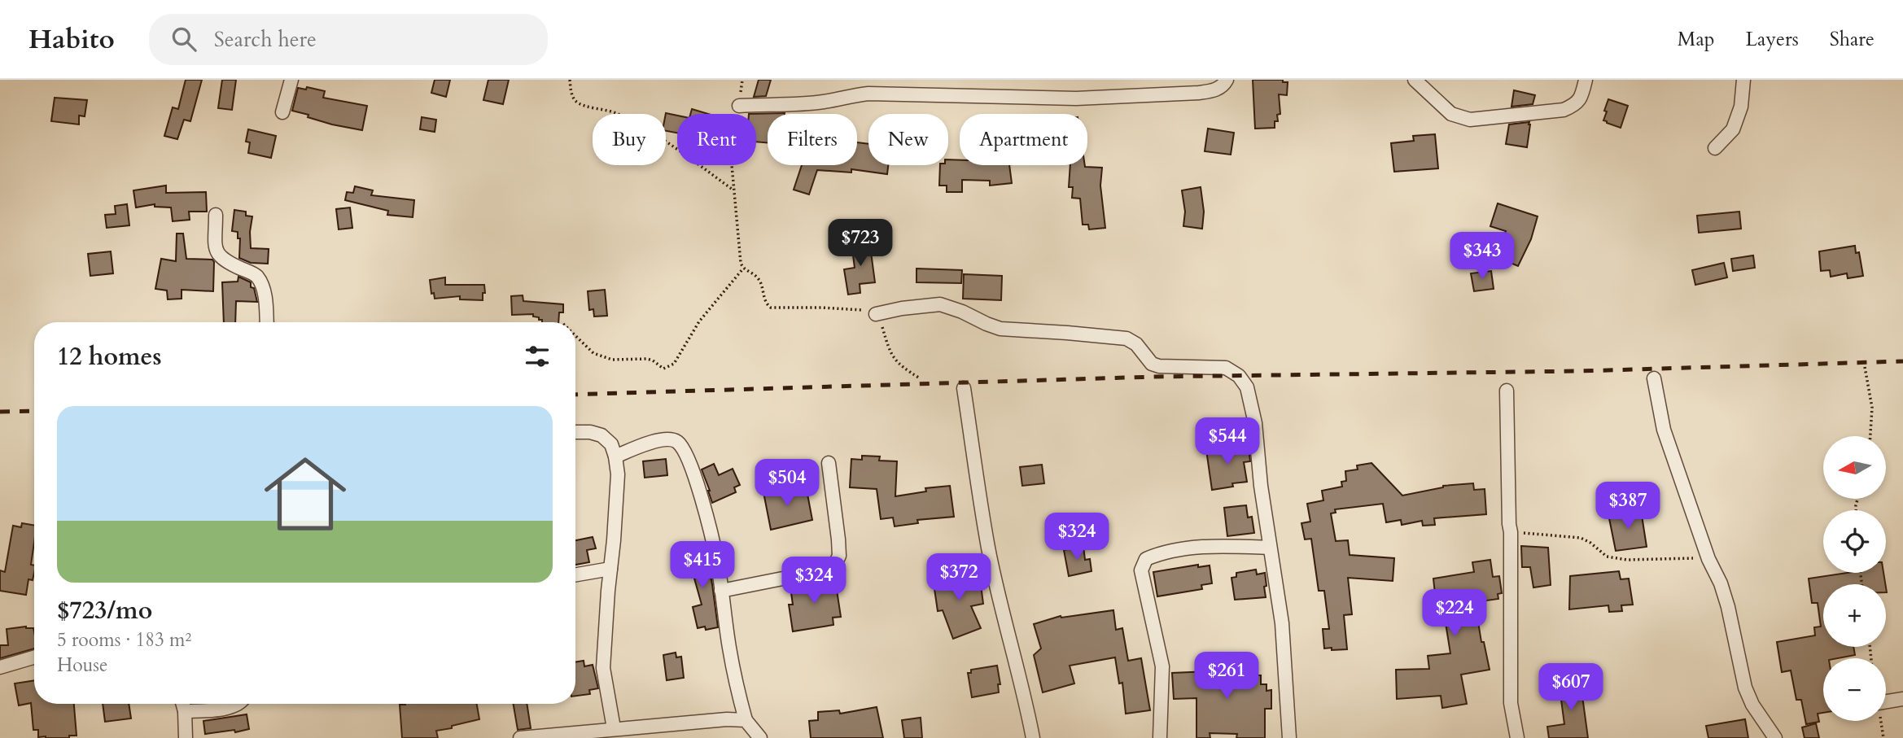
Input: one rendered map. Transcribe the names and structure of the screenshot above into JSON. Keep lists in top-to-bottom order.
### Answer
{
  "north": "left",
  "page": {
    "header": "Habito",
    "search": "Search here",
    "nav": ["Map", "Layers", "Share"],
    "chip": [
      "Buy",
      "Rent",
      "Filters",
      "New",
      "Apartment"
    ],
    "price": [
      "$723",
      "$343",
      "$544",
      "$504",
      "$387",
      "$324",
      "$415",
      "$372",
      "$324",
      "$224",
      "$261",
      "$607"
    ],
    "heading": "12 homes",
    "list": [
      {
        "name": "$723/mo",
        "note": "5 rooms · 183 m² · House"
      }
    ],
    "map_buttons": ["+", "−"]
  }
}
